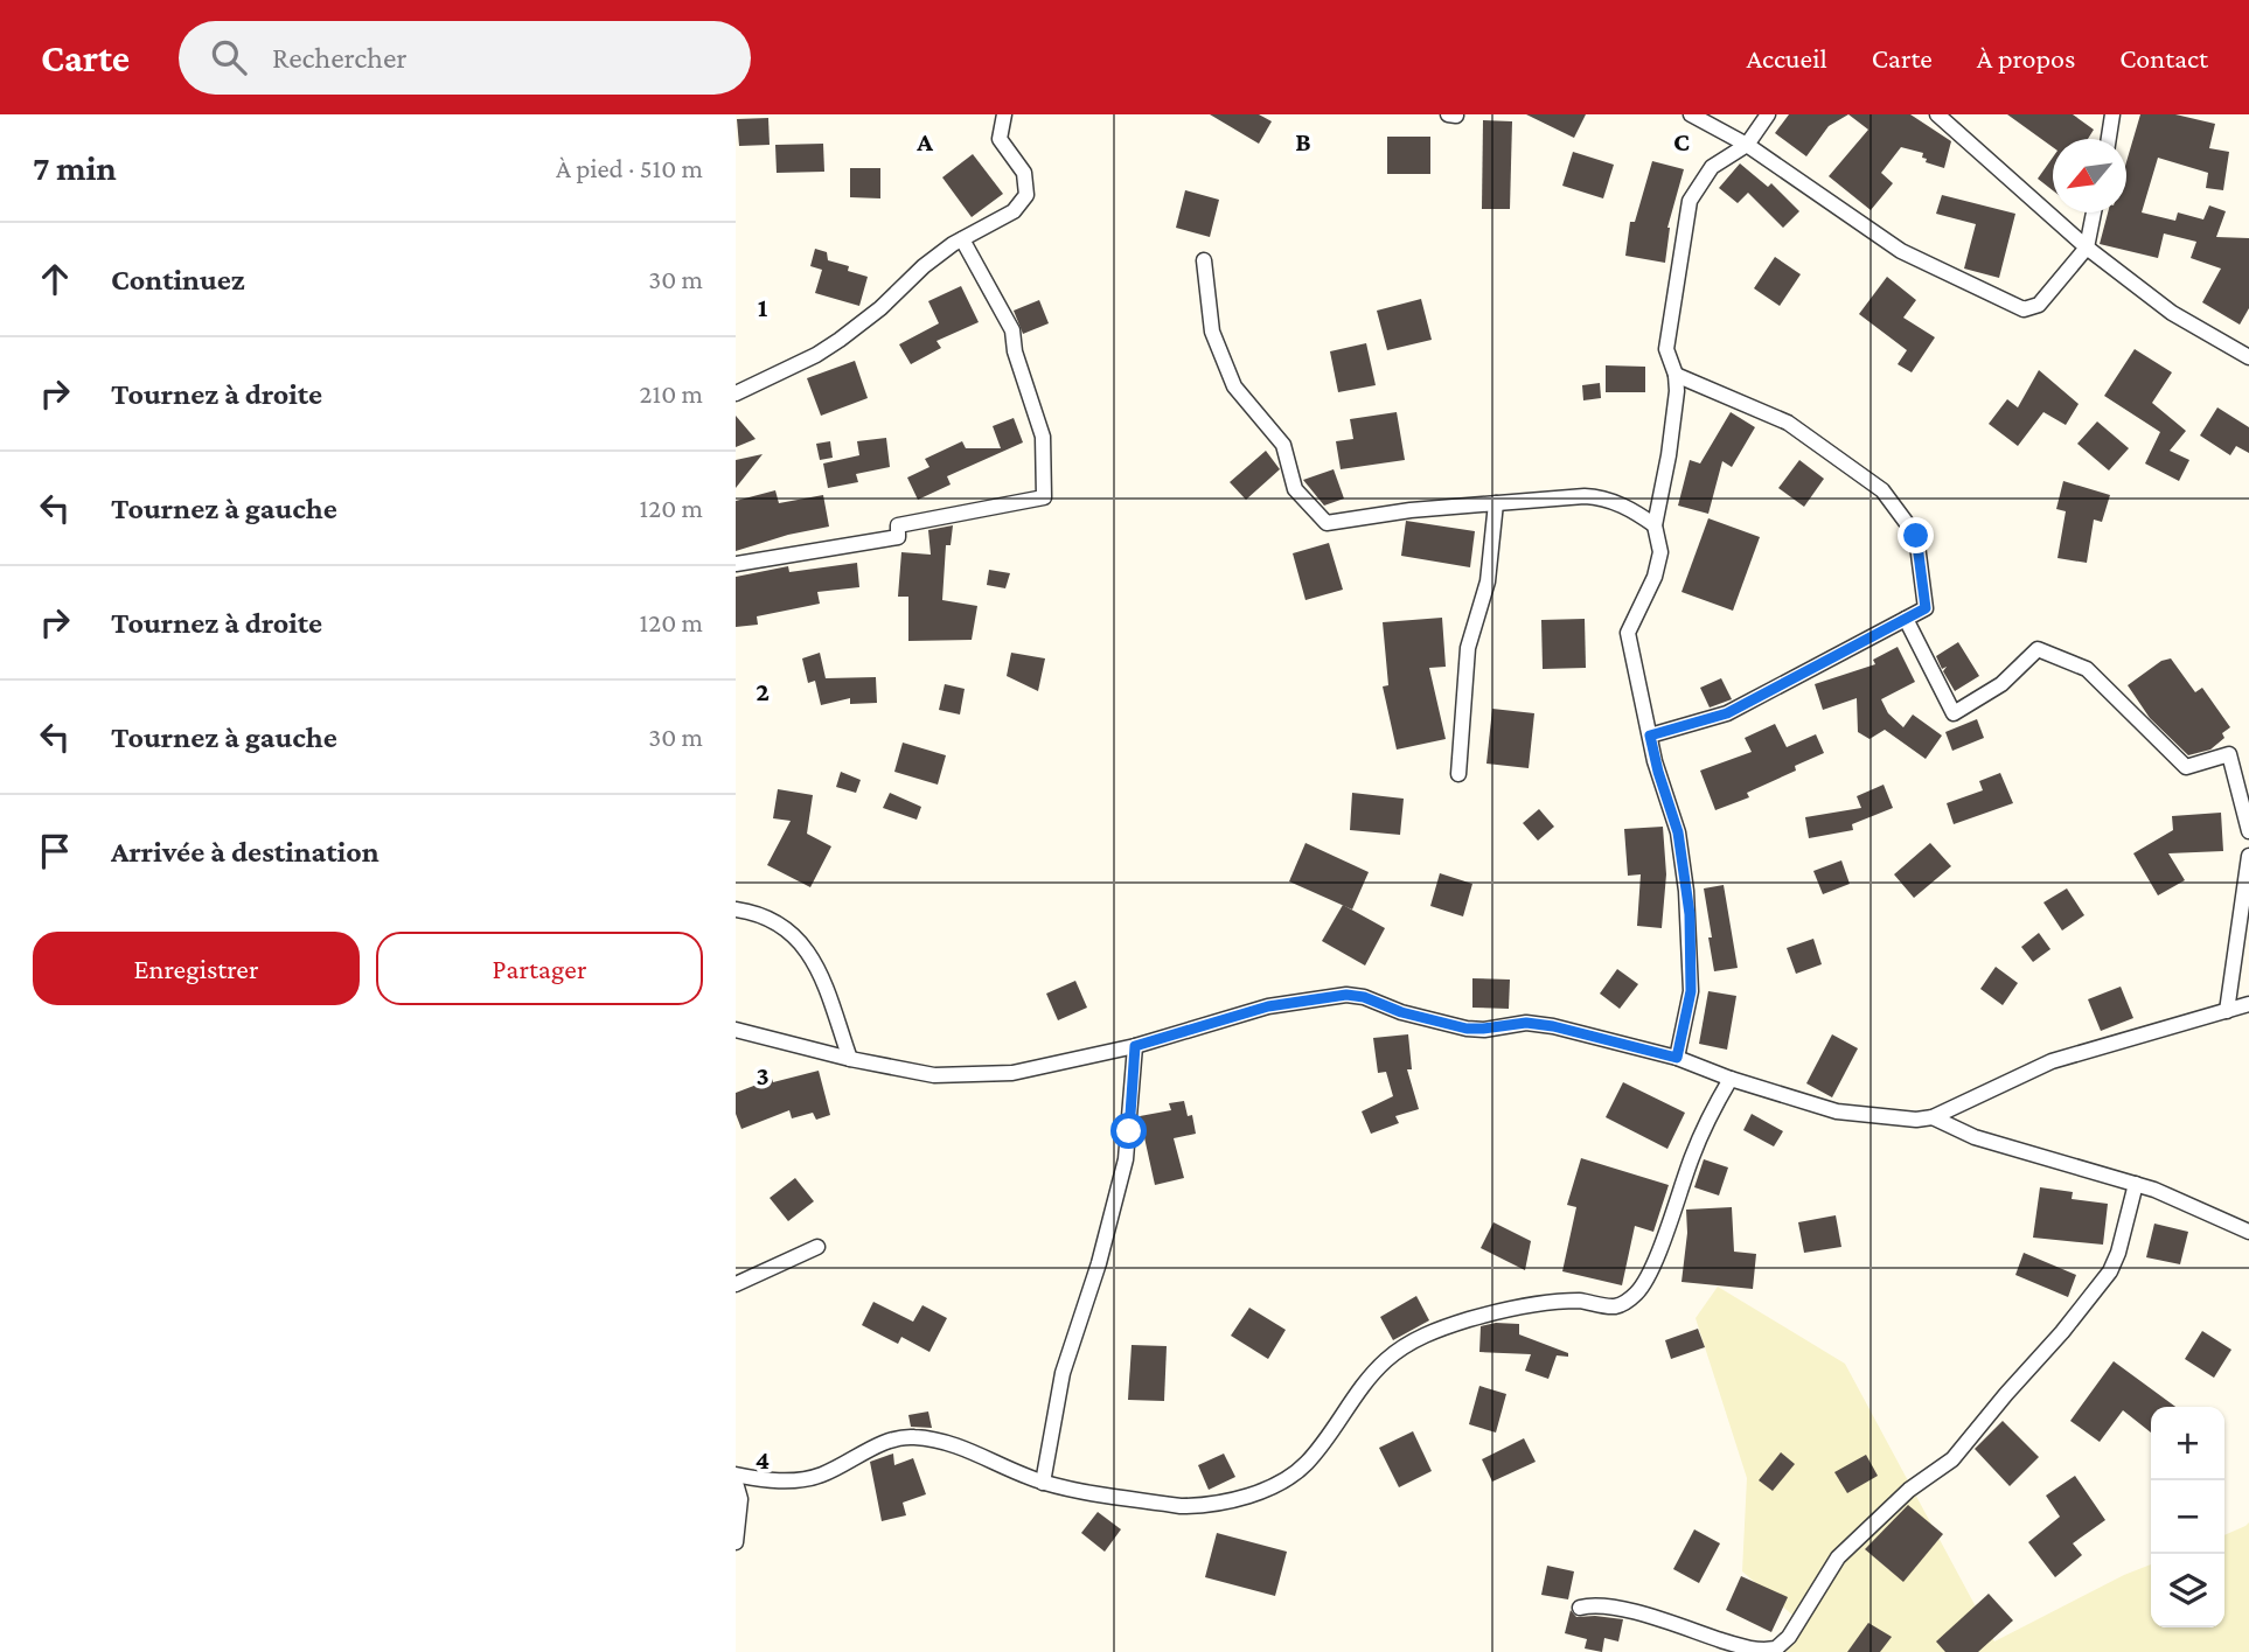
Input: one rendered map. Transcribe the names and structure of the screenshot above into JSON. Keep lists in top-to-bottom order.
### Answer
{
  "north": "bottom left",
  "page": {
    "header": "Carte",
    "search": "Rechercher",
    "nav": [
      "Accueil",
      "Carte",
      "À propos",
      "Contact"
    ],
    "heading": ["7 min", "À pied · 510 m"],
    "list": [
      ["Continuez", "30 m"],
      ["Tournez à droite", "210 m"],
      ["Tournez à gauche", "120 m"],
      ["Tournez à droite", "120 m"],
      ["Tournez à gauche", "30 m"],
      "Arrivée à destination"
    ],
    "buttons": ["Enregistrer", "Partager"],
    "map_buttons": ["+", "−"]
  },
  "grid": {
    "columns": ["A", "B", "C"],
    "rows": [
      "1",
      "2",
      "3",
      "4"
    ]
  }
}
